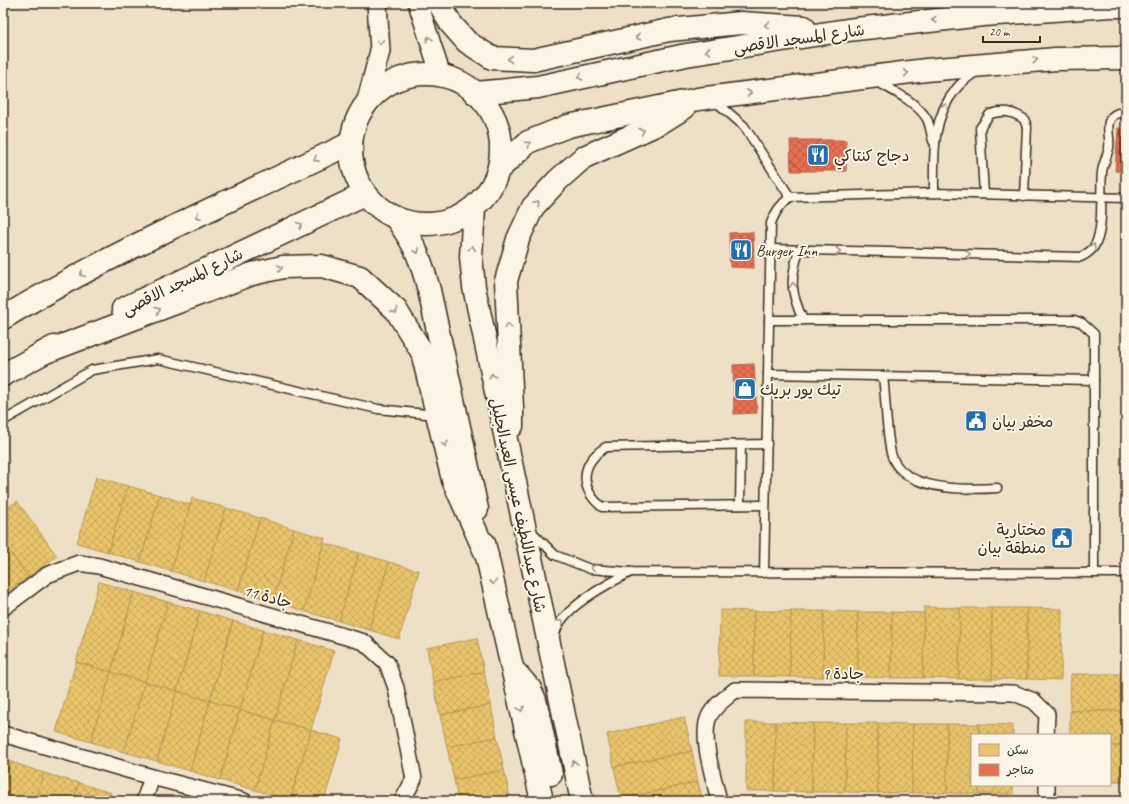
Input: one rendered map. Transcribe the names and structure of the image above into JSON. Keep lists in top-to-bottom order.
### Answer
{
  "streets": {
    "main road": ["شارع المسجد الاقصى", "شارع عبداللطيف عيسى العبدالجليل"],
    "street": ["جادة 11", "جادة 9"]
  },
  "places": {
    "restaurant": ["دجاج كنتاكي", "Burger Inn"],
    "shop": ["تيك يور بريك"],
    "public building": ["مخفر بيان", "مختارية منطقة بيان"]
  },
  "legend": ["سكن", "متاجر"],
  "scale_bar": "20 m"
}
